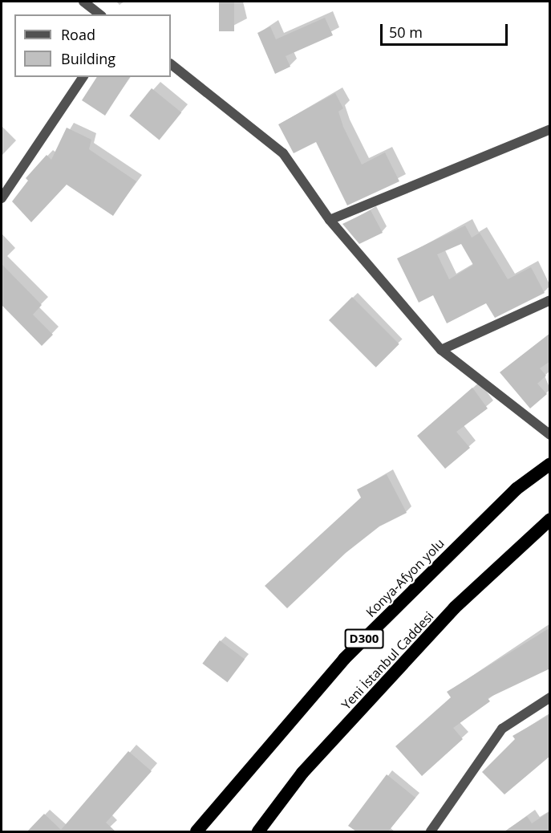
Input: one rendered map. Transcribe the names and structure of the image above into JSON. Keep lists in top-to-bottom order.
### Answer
{
  "streets": {
    "highway": ["Konya-Afyon yolu", "D300", "Yeni İstanbul Caddesi"]
  },
  "legend": ["Road", "Building"],
  "scale_bar": "50 m"
}
